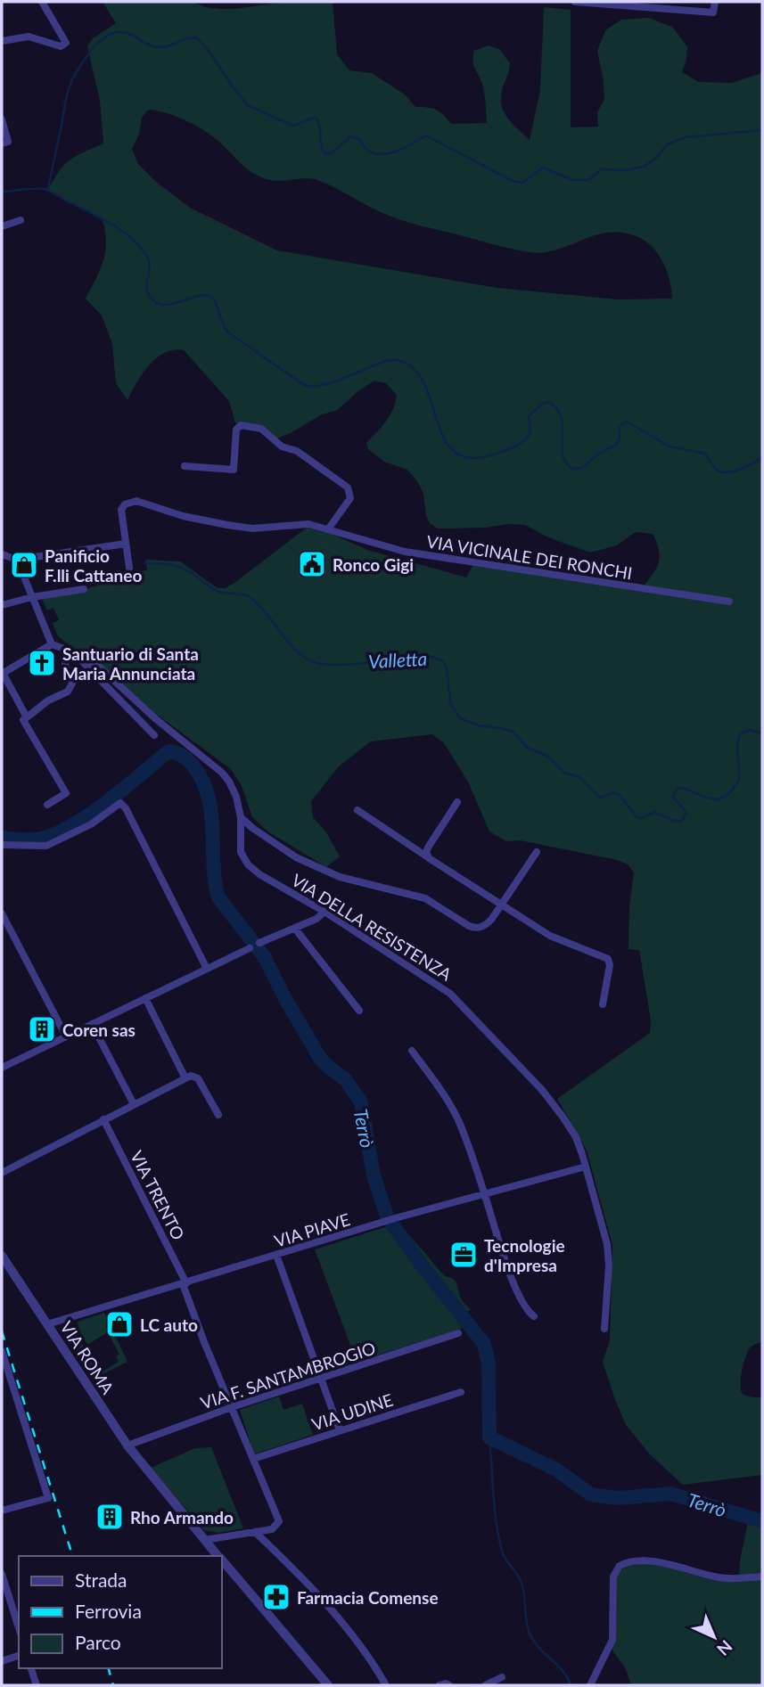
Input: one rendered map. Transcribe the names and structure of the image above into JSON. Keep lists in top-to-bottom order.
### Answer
{
  "streets": {
    "street": [
      "VIA VICINALE DEI RONCHI",
      "VIA DELLA RESISTENZA",
      "VIA TRENTO",
      "VIA PIAVE",
      "VIA ROMA",
      "VIA F. SANTAMBROGIO",
      "VIA UDINE"
    ]
  },
  "crossings": [
    ["VIA DELLA RESISTENZA", "VIA PIAVE"],
    ["VIA TRENTO", "VIA PIAVE"],
    ["VIA TRENTO", "VIA F. SANTAMBROGIO"],
    ["VIA TRENTO", "VIA UDINE"],
    ["VIA PIAVE", "VIA ROMA"],
    ["VIA ROMA", "VIA F. SANTAMBROGIO"]
  ],
  "water": ["Valletta", "Terrò"],
  "places": {
    "public building": ["Ronco Gigi"],
    "shop": ["Panificio F.lli Cattaneo", "LC auto"],
    "church": ["Santuario di Santa Maria Annunciata"],
    "building": ["Coren sas", "Rho Armando"],
    "office": ["Tecnologie d'Impresa"],
    "pharmacy": ["Farmacia Comense"]
  },
  "legend": ["Strada", "Ferrovia", "Parco"],
  "north": "bottom right"
}
